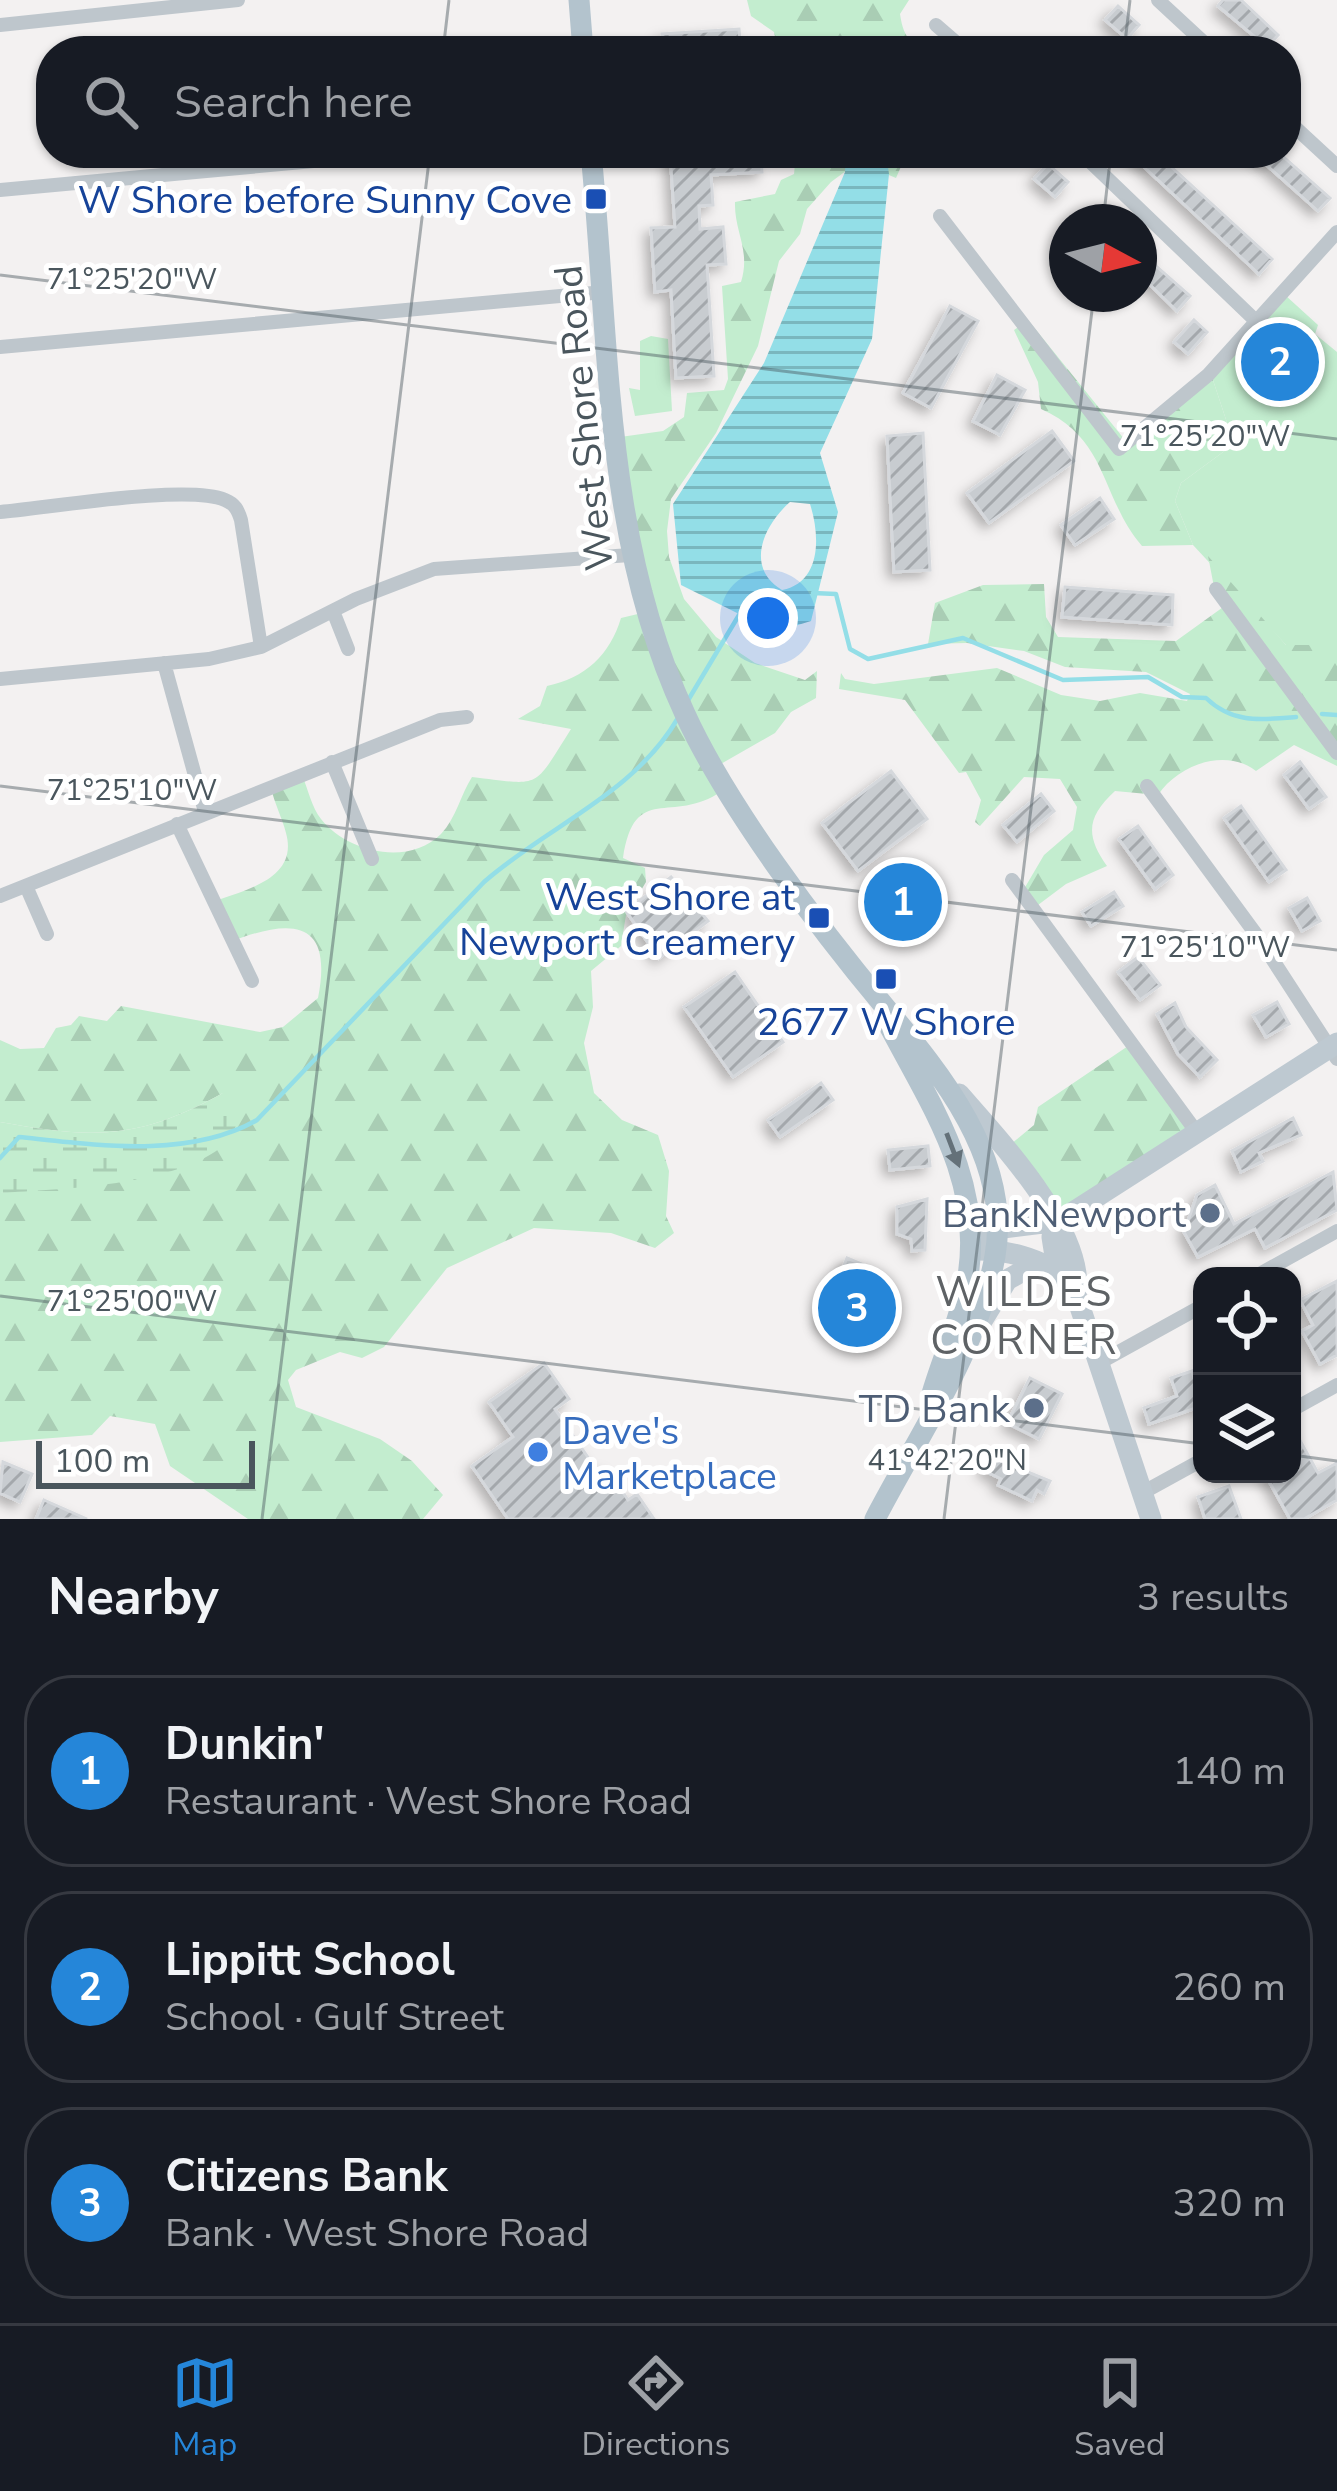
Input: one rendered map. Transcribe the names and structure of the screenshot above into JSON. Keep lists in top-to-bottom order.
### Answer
{
  "streets": {
    "main road": ["West Shore Road"]
  },
  "districts": ["WILDES CORNER"],
  "places": {
    "transit": ["W Shore before Sunny Cove", "West Shore at Newport Creamery", "2677 W Shore"],
    "other": ["BankNewport", "TD Bank", "Dave's Marketplace"]
  },
  "scale_bar": "100 m",
  "north": "right",
  "page": {
    "search": "Search here",
    "pins": ["2", "1", "3"],
    "scale": "100 m",
    "heading": ["Nearby", "3 results"],
    "list": [
      {
        "mark": "1",
        "name": "Dunkin'",
        "note": "Restaurant · West Shore Road",
        "value": "140 m"
      },
      {
        "mark": "2",
        "name": "Lippitt School",
        "note": "School · Gulf Street",
        "value": "260 m"
      },
      {
        "mark": "3",
        "name": "Citizens Bank",
        "note": "Bank · West Shore Road",
        "value": "320 m"
      }
    ],
    "nav": ["Map", "Directions", "Saved"]
  },
  "coordinates": [
    "71°25'20\"W",
    "71°25'10\"W",
    "71°25'00\"W",
    "41°42'20\"N"
  ]
}
